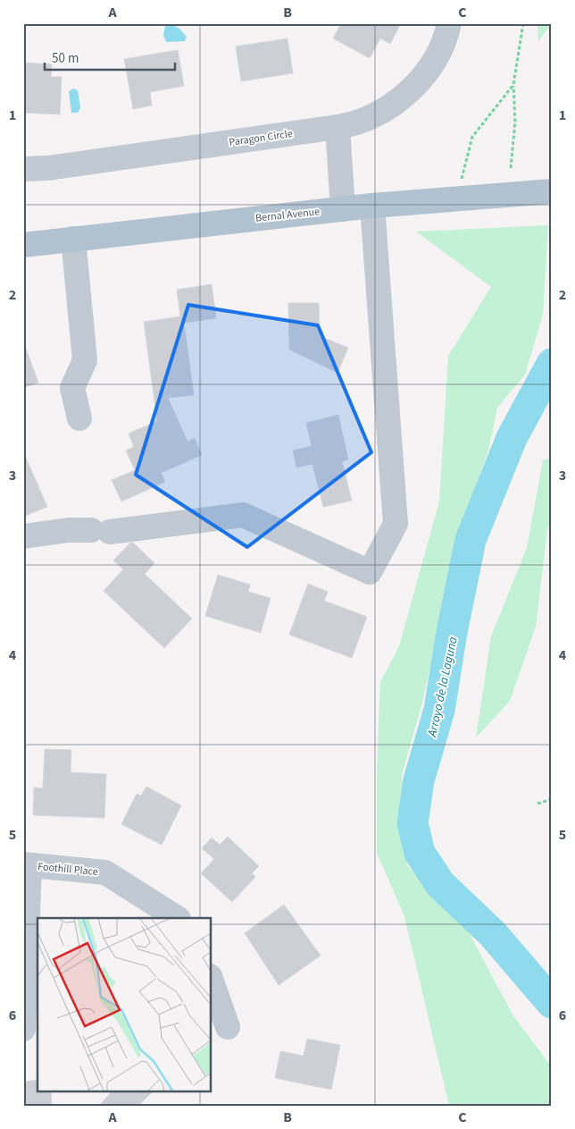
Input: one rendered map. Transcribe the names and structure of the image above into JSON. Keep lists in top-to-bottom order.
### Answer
{
  "streets": {
    "main road": ["Bernal Avenue"],
    "street": ["Paragon Circle", "Foothill Place"]
  },
  "water": ["Arroyo de la Laguna"],
  "scale_bar": "50 m",
  "grid": {
    "columns": ["A", "B", "C"],
    "rows": [
      "1",
      "2",
      "3",
      "4",
      "5",
      "6"
    ]
  }
}
